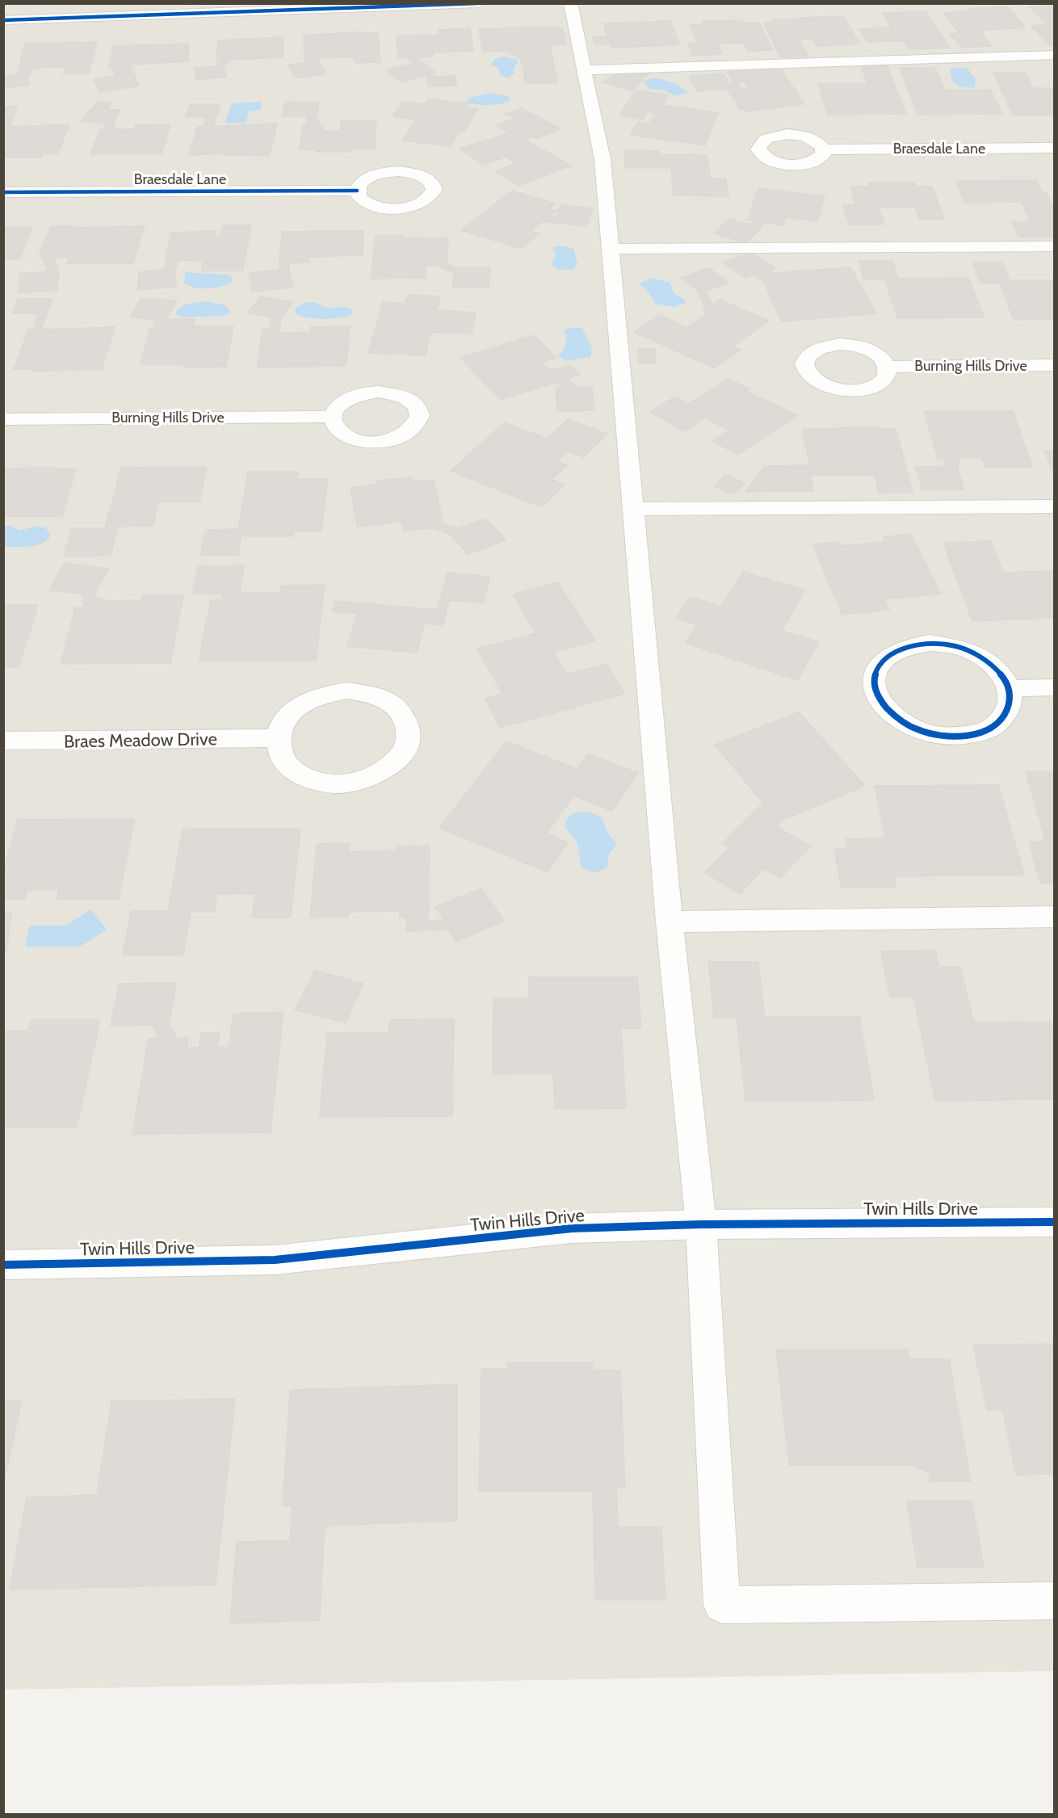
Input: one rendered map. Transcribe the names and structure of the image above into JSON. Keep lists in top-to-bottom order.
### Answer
{
  "streets": {
    "street": [
      "Braesdale Lane",
      "Burning Hills Drive",
      "Braes Meadow Drive",
      "Twin Hills Drive"
    ]
  }
}
